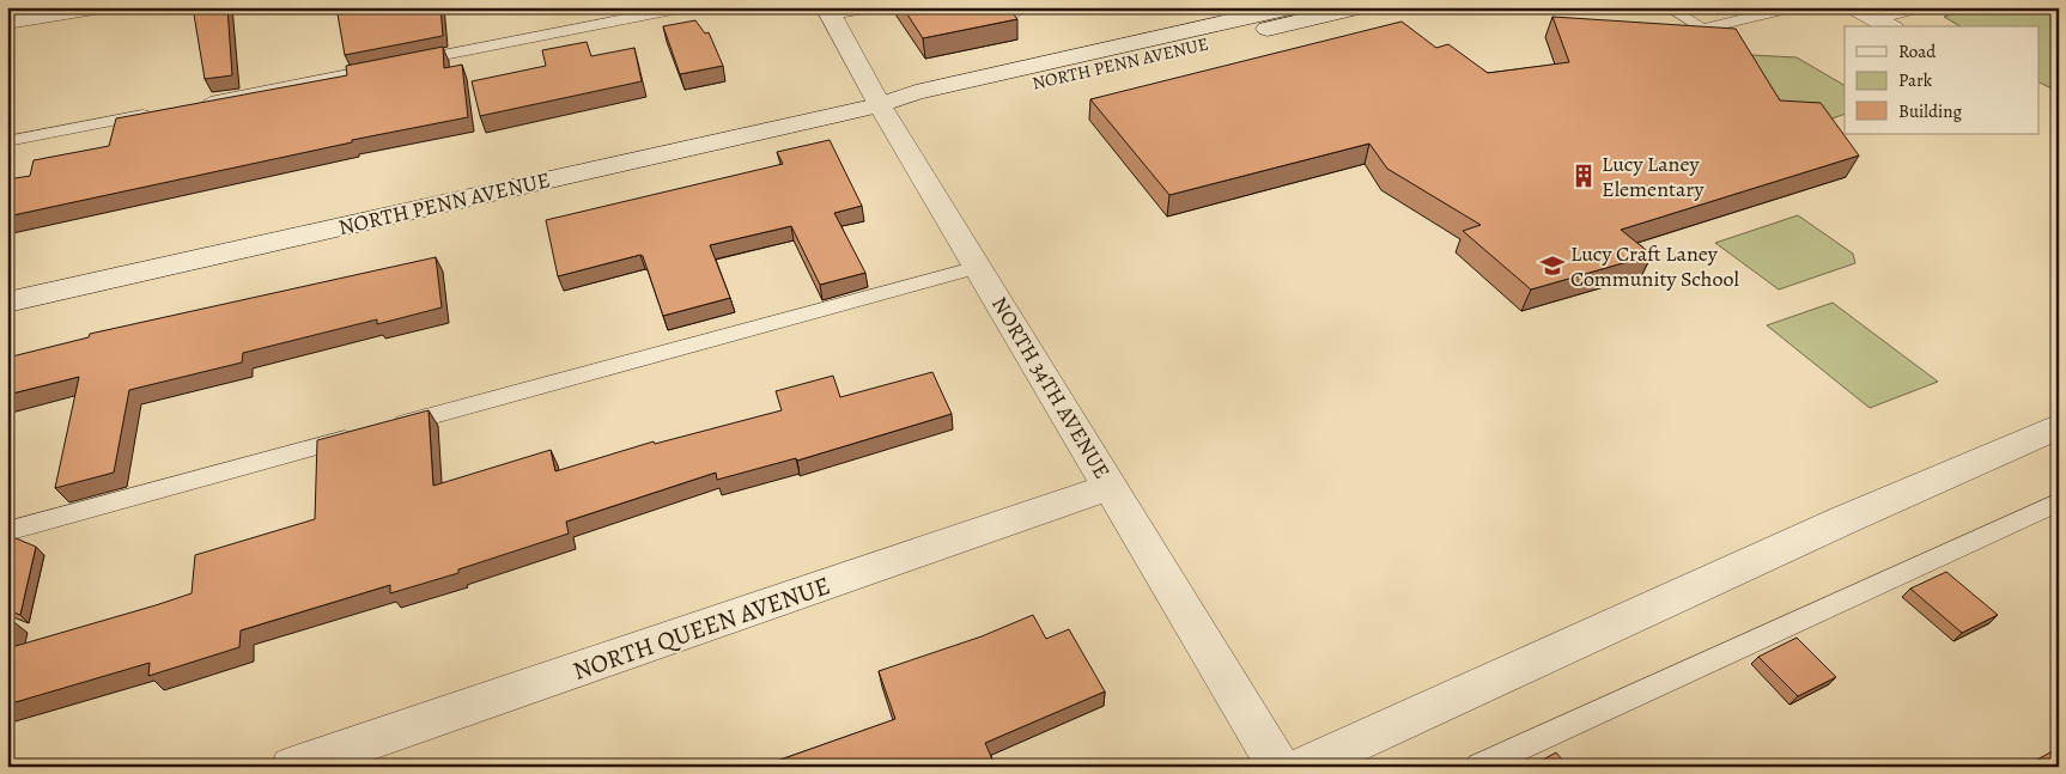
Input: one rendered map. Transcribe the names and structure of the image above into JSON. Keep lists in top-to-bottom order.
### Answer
{
  "streets": {
    "street": ["NORTH PENN AVENUE", "NORTH 34TH AVENUE", "NORTH QUEEN AVENUE"]
  },
  "crossings": [
    ["NORTH PENN AVENUE", "NORTH 34TH AVENUE"],
    ["NORTH 34TH AVENUE", "NORTH QUEEN AVENUE"]
  ],
  "places": {
    "building": ["Lucy Laney Elementary"],
    "school or university": ["Lucy Craft Laney Community School"]
  },
  "legend": ["Road", "Park", "Building"]
}
